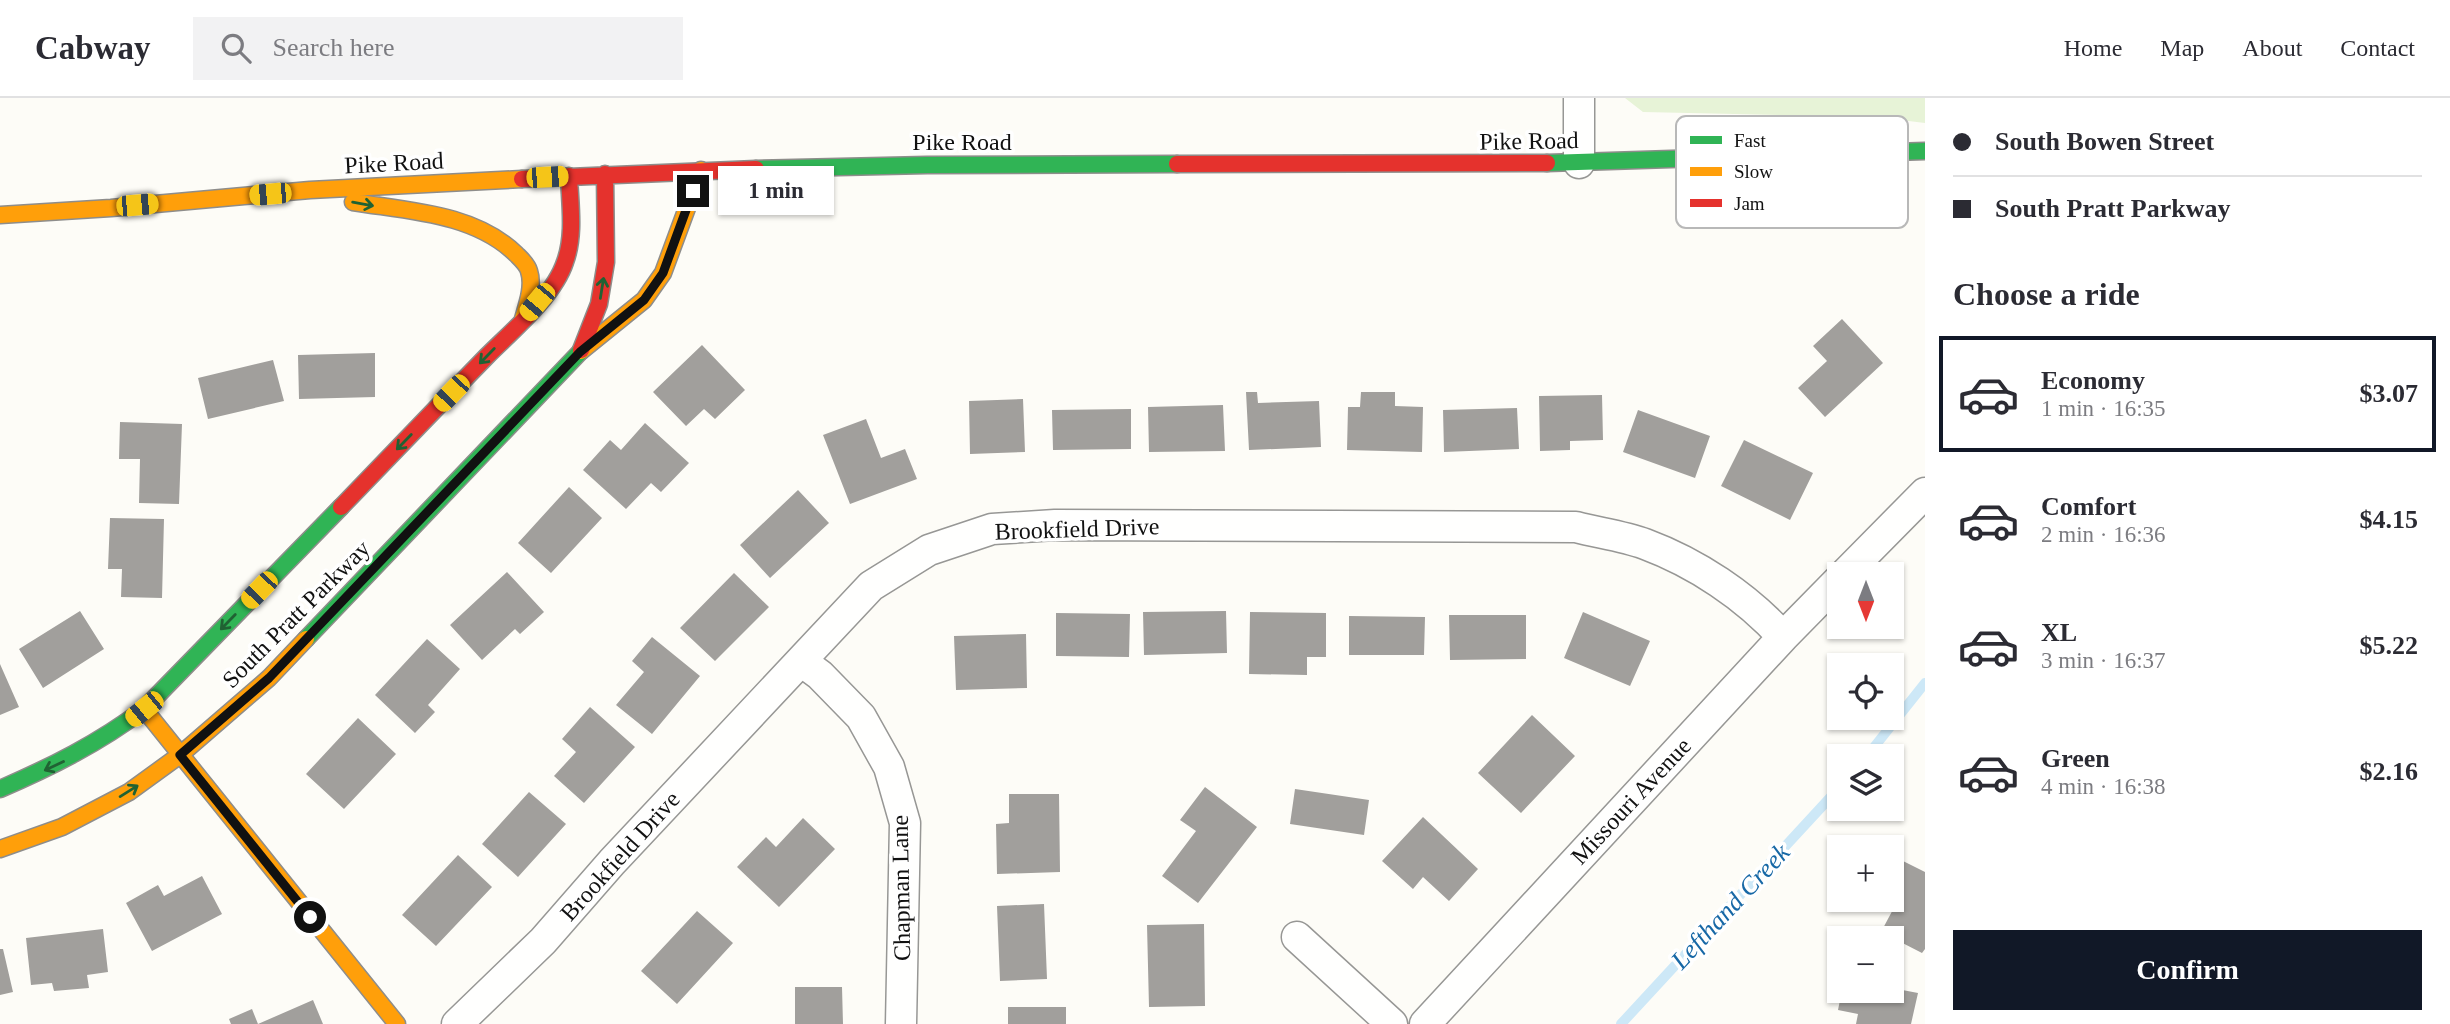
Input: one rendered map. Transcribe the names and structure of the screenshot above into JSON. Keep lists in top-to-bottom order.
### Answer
{
  "streets": {
    "street": [
      "Pike Road",
      "Brookfield Drive",
      "South Pratt Parkway",
      "Missouri Avenue",
      "Chapman Lane"
    ]
  },
  "crossings": [
    ["Pike Road", "South Pratt Parkway"],
    ["Brookfield Drive", "Missouri Avenue"],
    ["Brookfield Drive", "Chapman Lane"]
  ],
  "water": ["Lefthand Creek"],
  "legend": ["Fast", "Slow", "Jam"],
  "north": "bottom",
  "page": {
    "header": "Cabway",
    "search": "Search here",
    "nav": [
      "Home",
      "Map",
      "About",
      "Contact"
    ],
    "banner": ["South Bowen Street", "South Pratt Parkway"],
    "bubble": "1 min",
    "heading": "Choose a ride",
    "list": [
      {
        "name": "Economy",
        "note": "1 min · 16:35",
        "value": "$3.07"
      },
      {
        "name": "Comfort",
        "note": "2 min · 16:36",
        "value": "$4.15"
      },
      {
        "name": "XL",
        "note": "3 min · 16:37",
        "value": "$5.22"
      },
      {
        "name": "Green",
        "note": "4 min · 16:38",
        "value": "$2.16"
      }
    ],
    "map_buttons": ["+", "−"],
    "buttons": "Confirm"
  }
}
